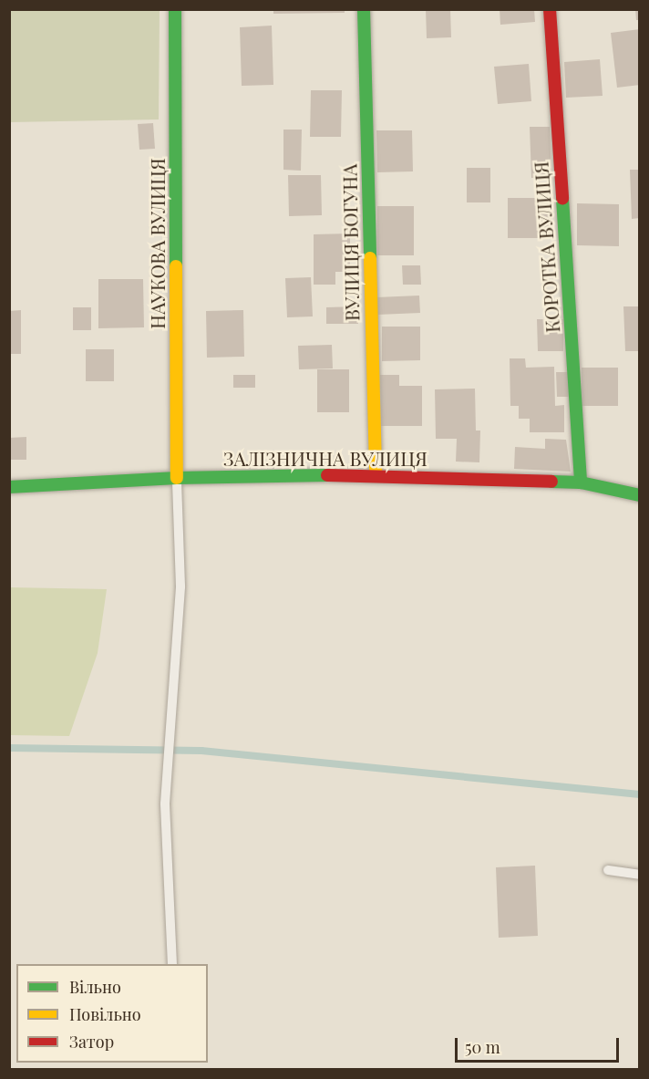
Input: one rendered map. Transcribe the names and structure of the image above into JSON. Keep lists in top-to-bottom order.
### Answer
{
  "streets": {
    "street": [
      "ВУЛИЦЯ БОГУНА",
      "НАУКОВА ВУЛИЦЯ",
      "КОРОТКА ВУЛИЦЯ",
      "ЗАЛІЗНИЧНА ВУЛИЦЯ"
    ]
  },
  "crossings": [
    ["ВУЛИЦЯ БОГУНА", "ЗАЛІЗНИЧНА ВУЛИЦЯ"],
    ["НАУКОВА ВУЛИЦЯ", "ЗАЛІЗНИЧНА ВУЛИЦЯ"],
    ["КОРОТКА ВУЛИЦЯ", "ЗАЛІЗНИЧНА ВУЛИЦЯ"]
  ],
  "legend": ["Вільно", "Повільно", "Затор"],
  "scale_bar": "50 m"
}
